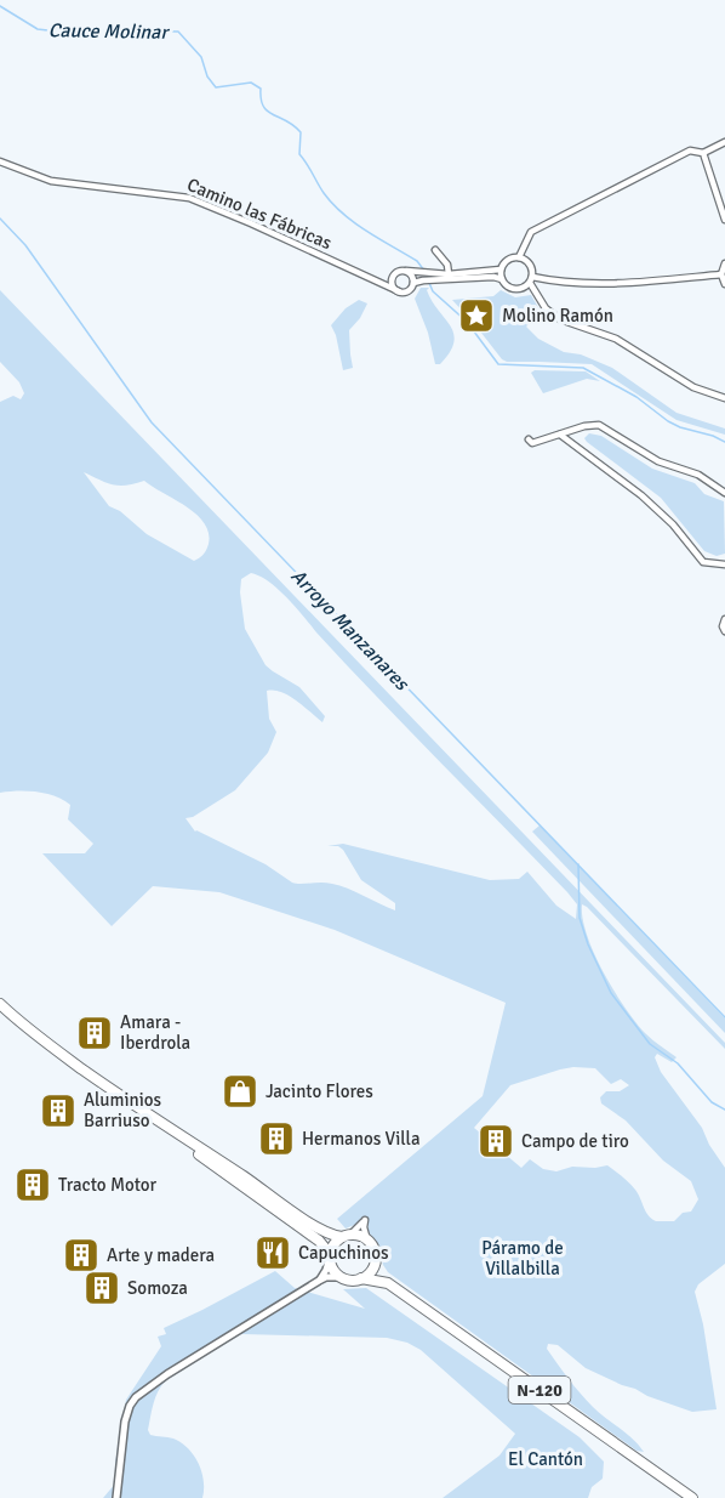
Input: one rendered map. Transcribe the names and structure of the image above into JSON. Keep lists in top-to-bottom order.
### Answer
{
  "streets": {
    "highway": ["N-120"],
    "street": ["Camino las Fábricas"]
  },
  "water": ["Cauce Molinar", "Arroyo Manzanares"],
  "parks": ["Páramo de Villalbilla", "El Cantón"],
  "places": {
    "place": ["Molino Ramón"],
    "building": [
      "Amara - Iberdrola",
      "Aluminios Barriuso",
      "Hermanos Villa",
      "Campo de tiro",
      "Tracto Motor",
      "Arte y madera",
      "Somoza"
    ],
    "shop": ["Jacinto Flores"],
    "restaurant": ["Capuchinos"]
  }
}
